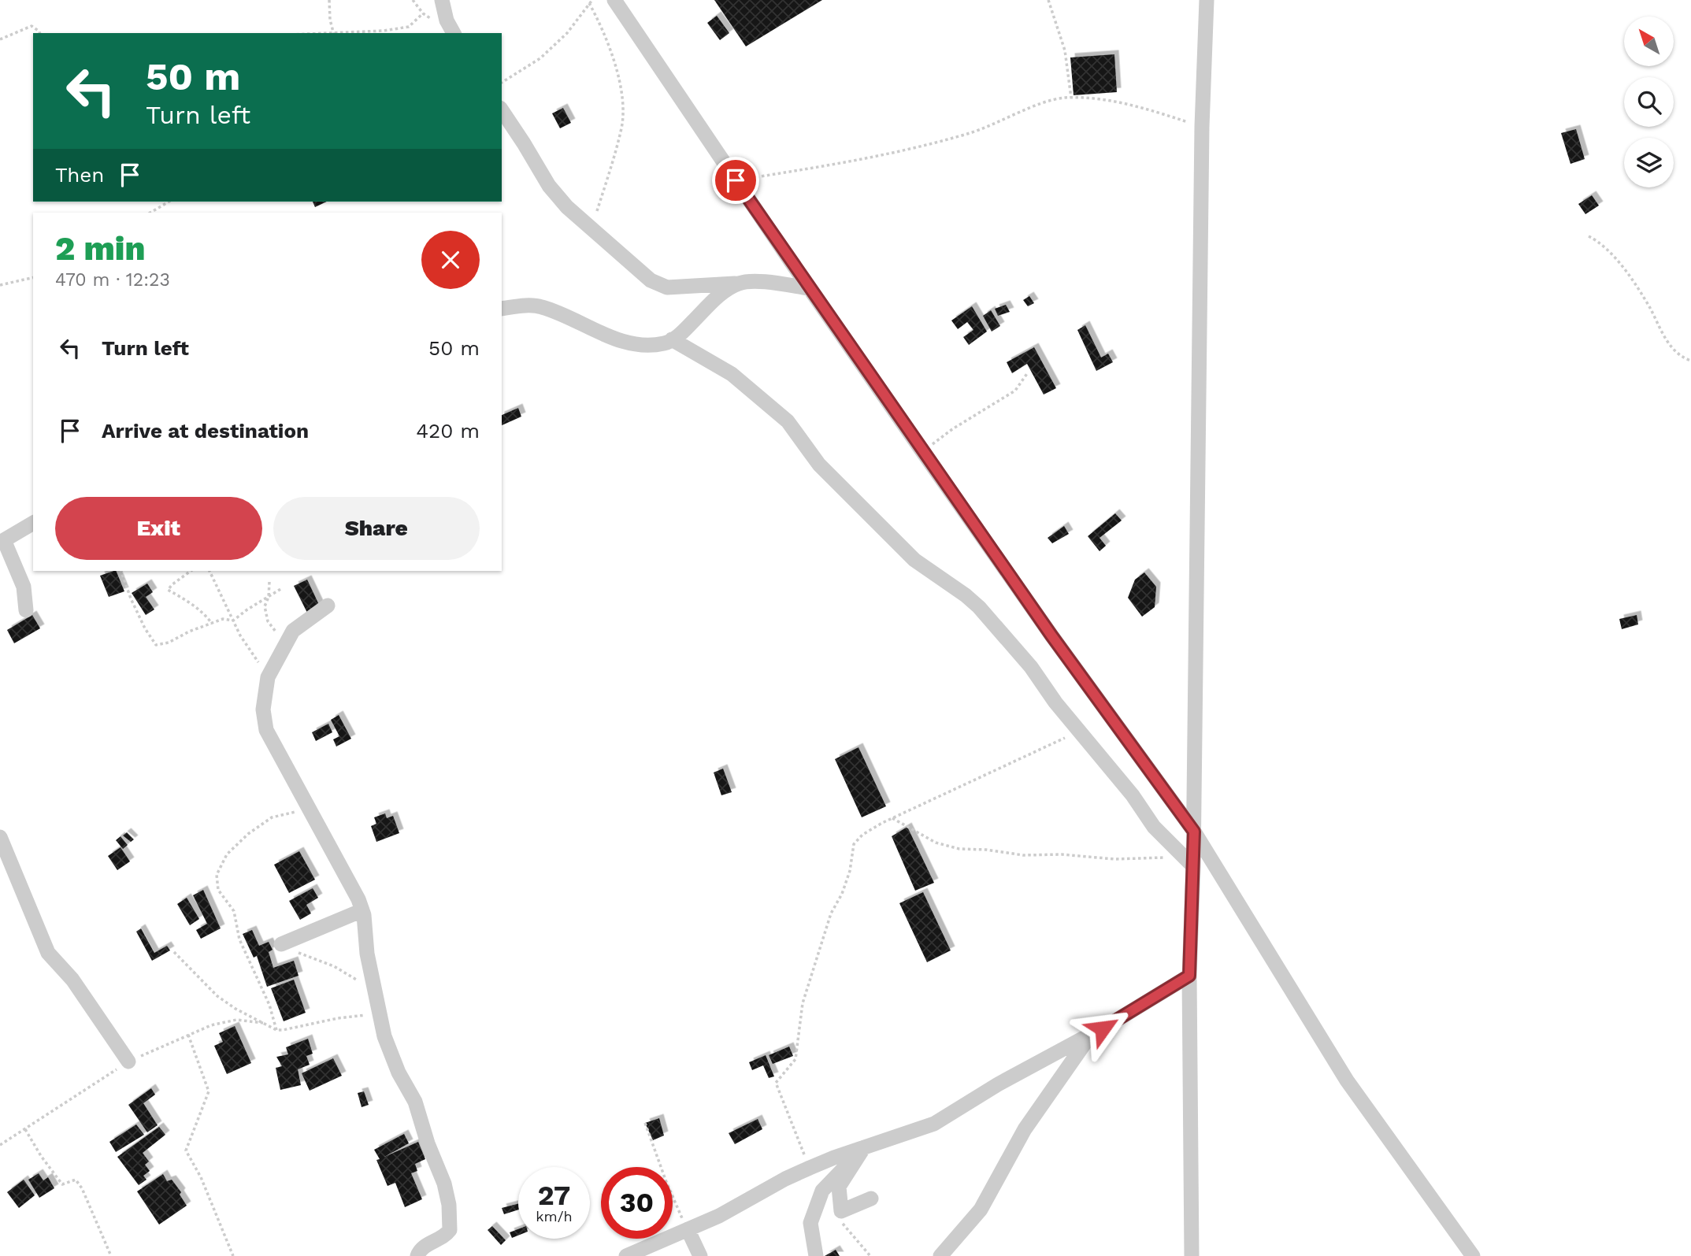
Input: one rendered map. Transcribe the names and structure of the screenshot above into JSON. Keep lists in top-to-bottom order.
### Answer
{
  "north": "top left",
  "page": {
    "turn": ["50 m", "Turn left"],
    "then": "Then",
    "heading": ["2 min", "470 m · 12:23"],
    "list": [
      {
        "name": "Turn left",
        "value": "50 m"
      },
      {
        "name": "Arrive at destination",
        "value": "420 m"
      }
    ],
    "buttons": ["Exit", "Share"],
    "speed": "27 km/h",
    "limit": "30"
  }
}
